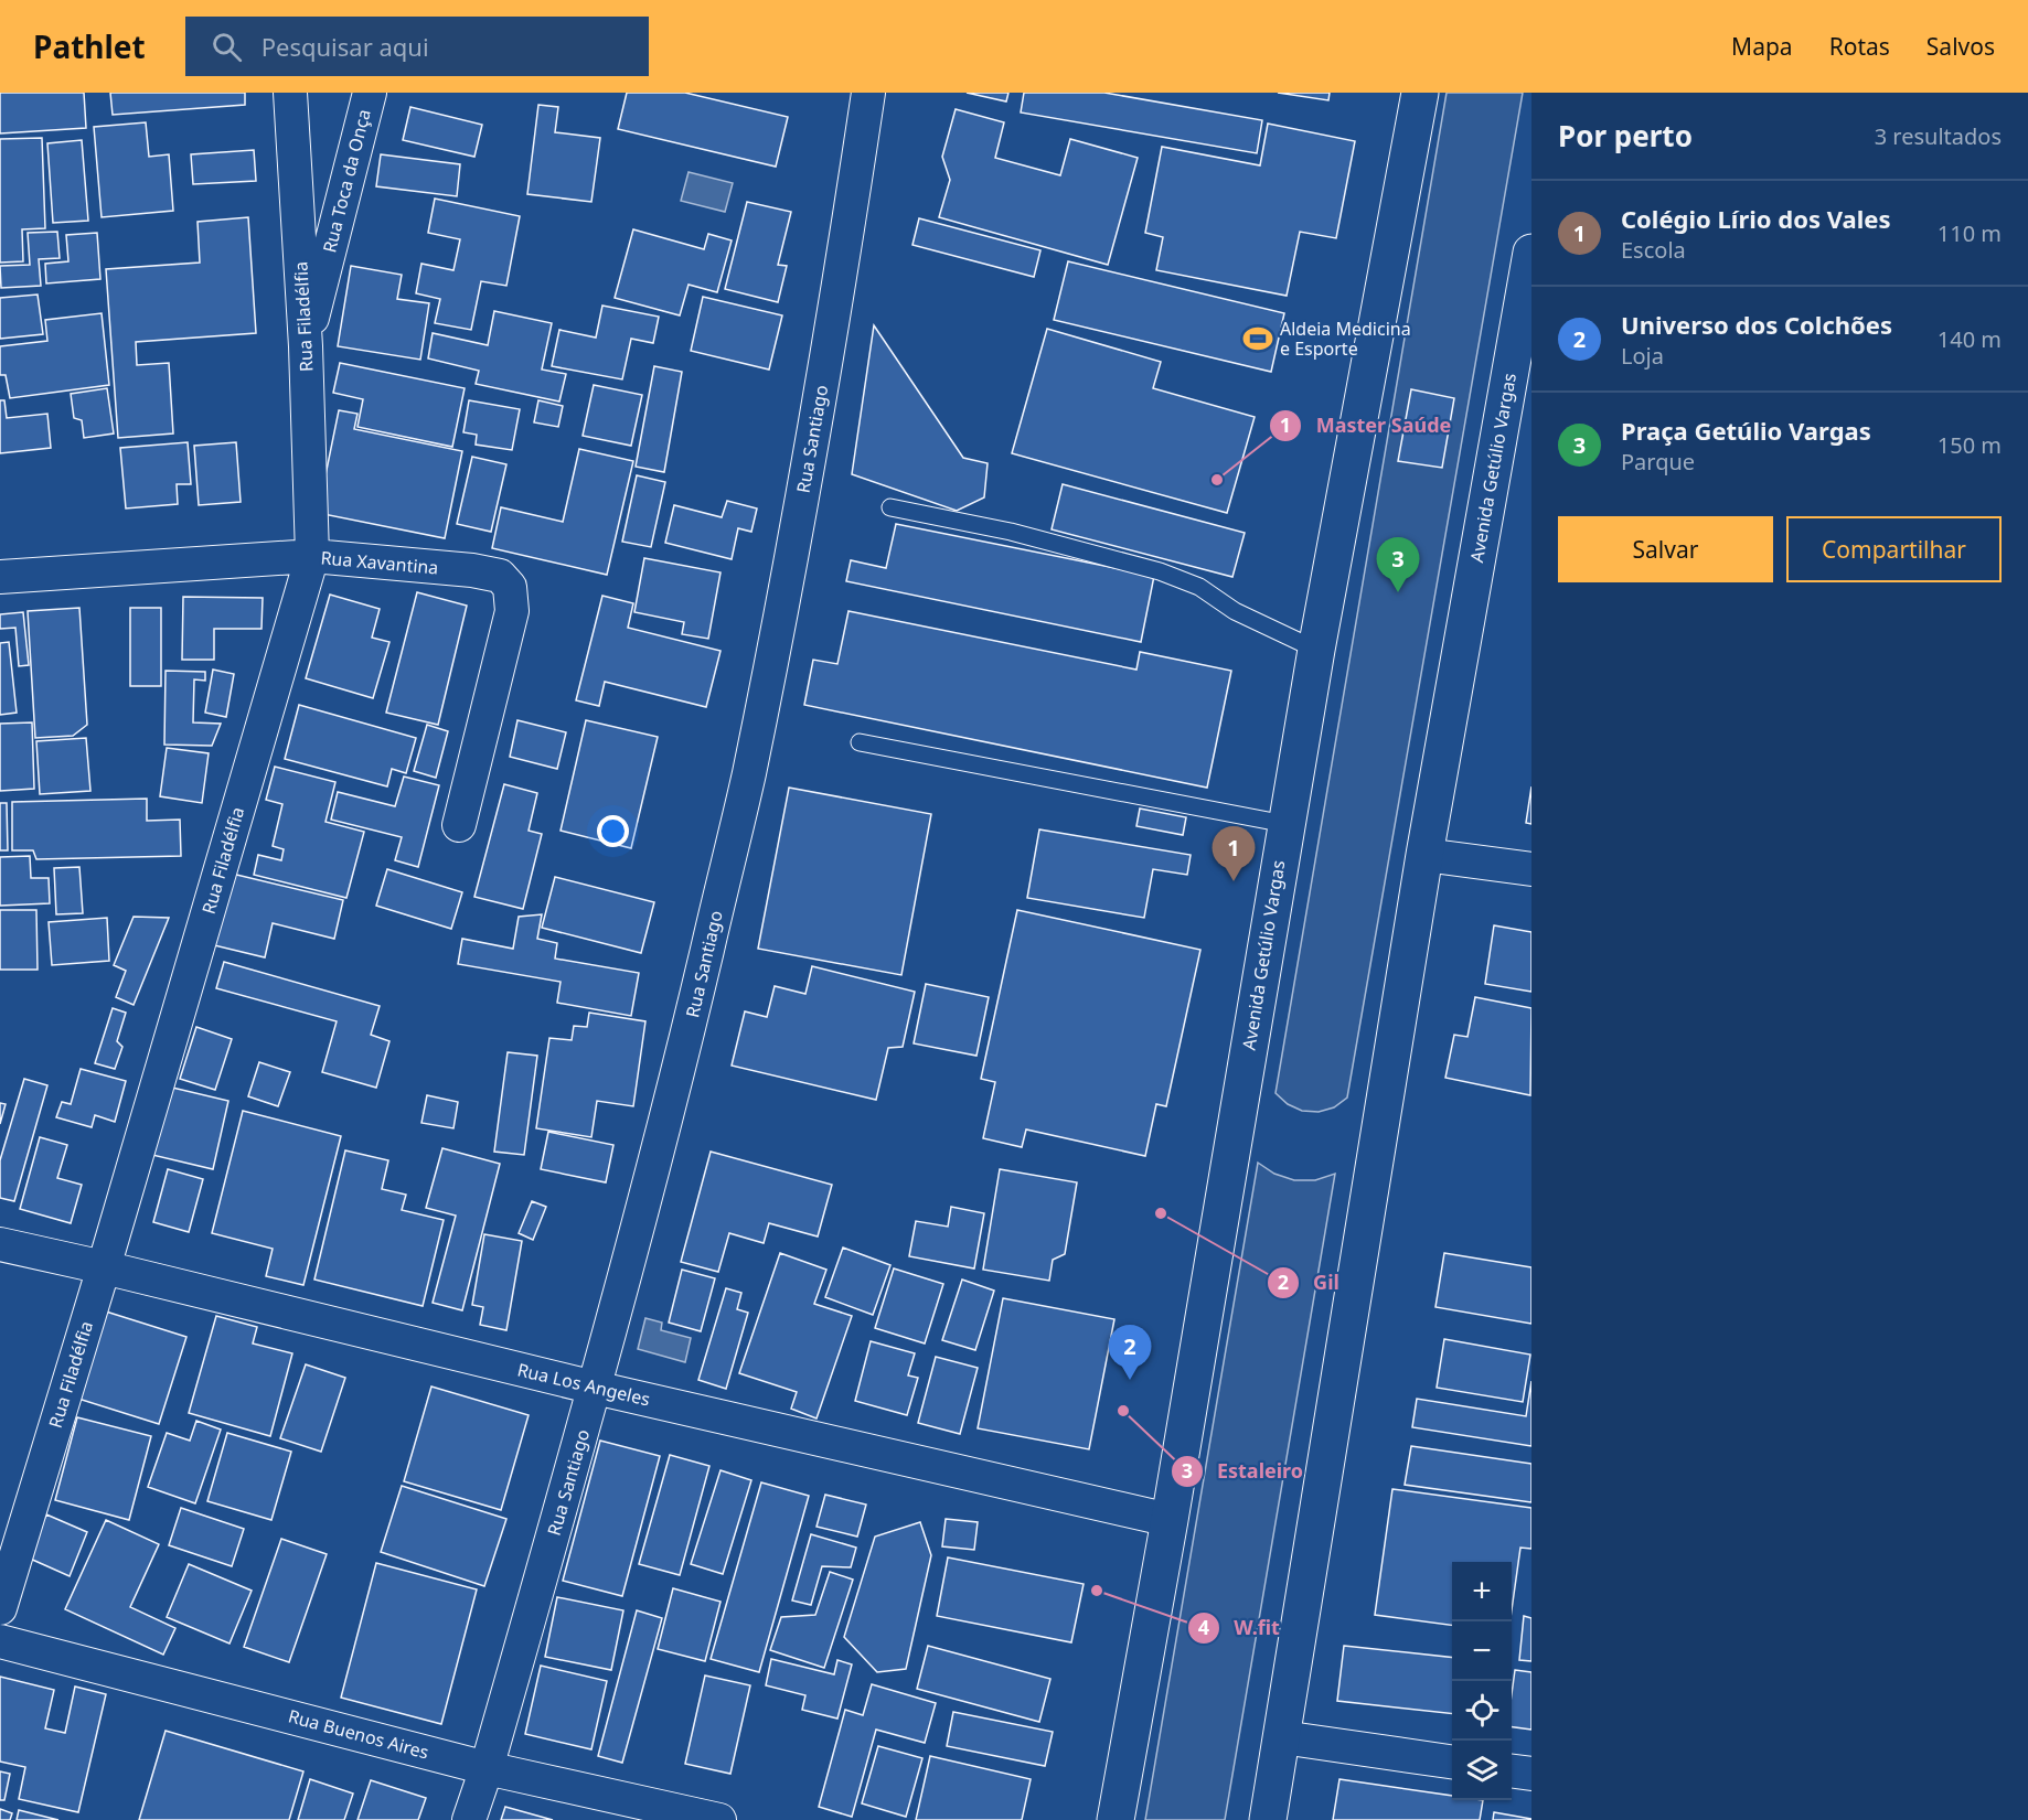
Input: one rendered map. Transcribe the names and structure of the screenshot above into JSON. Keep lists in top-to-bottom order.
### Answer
{
  "streets": {
    "main road": ["Avenida Getúlio Vargas"],
    "street": [
      "Rua Toca da Onça",
      "Rua Filadélfia",
      "Rua Santiago",
      "Rua Xavantina",
      "Rua Los Angeles",
      "Rua Buenos Aires"
    ]
  },
  "crossings": [
    ["Rua Toca da Onça", "Rua Filadélfia"],
    ["Rua Filadélfia", "Rua Xavantina"],
    ["Rua Filadélfia", "Rua Los Angeles"],
    ["Rua Santiago", "Rua Los Angeles"],
    ["Rua Santiago", "Rua Buenos Aires"],
    ["Avenida Getúlio Vargas", "Rua Los Angeles"]
  ],
  "places": {
    "sports": ["Aldeia Medicina e Esporte"],
    "other": [
      "Master Saúde",
      "Gil",
      "Estaleiro",
      "W.fit"
    ]
  },
  "page": {
    "header": "Pathlet",
    "search": "Pesquisar aqui",
    "nav": ["Mapa", "Rotas", "Salvos"],
    "heading": ["Por perto", "3 resultados"],
    "list": [
      {
        "mark": "1",
        "name": "Colégio Lírio dos Vales",
        "note": "Escola",
        "value": "110 m"
      },
      {
        "mark": "2",
        "name": "Universo dos Colchões",
        "note": "Loja",
        "value": "140 m"
      },
      {
        "mark": "3",
        "name": "Praça Getúlio Vargas",
        "note": "Parque",
        "value": "150 m"
      }
    ],
    "buttons": ["Salvar", "Compartilhar"],
    "pins": ["3", "1", "2"],
    "map_buttons": ["+", "−"]
  }
}
